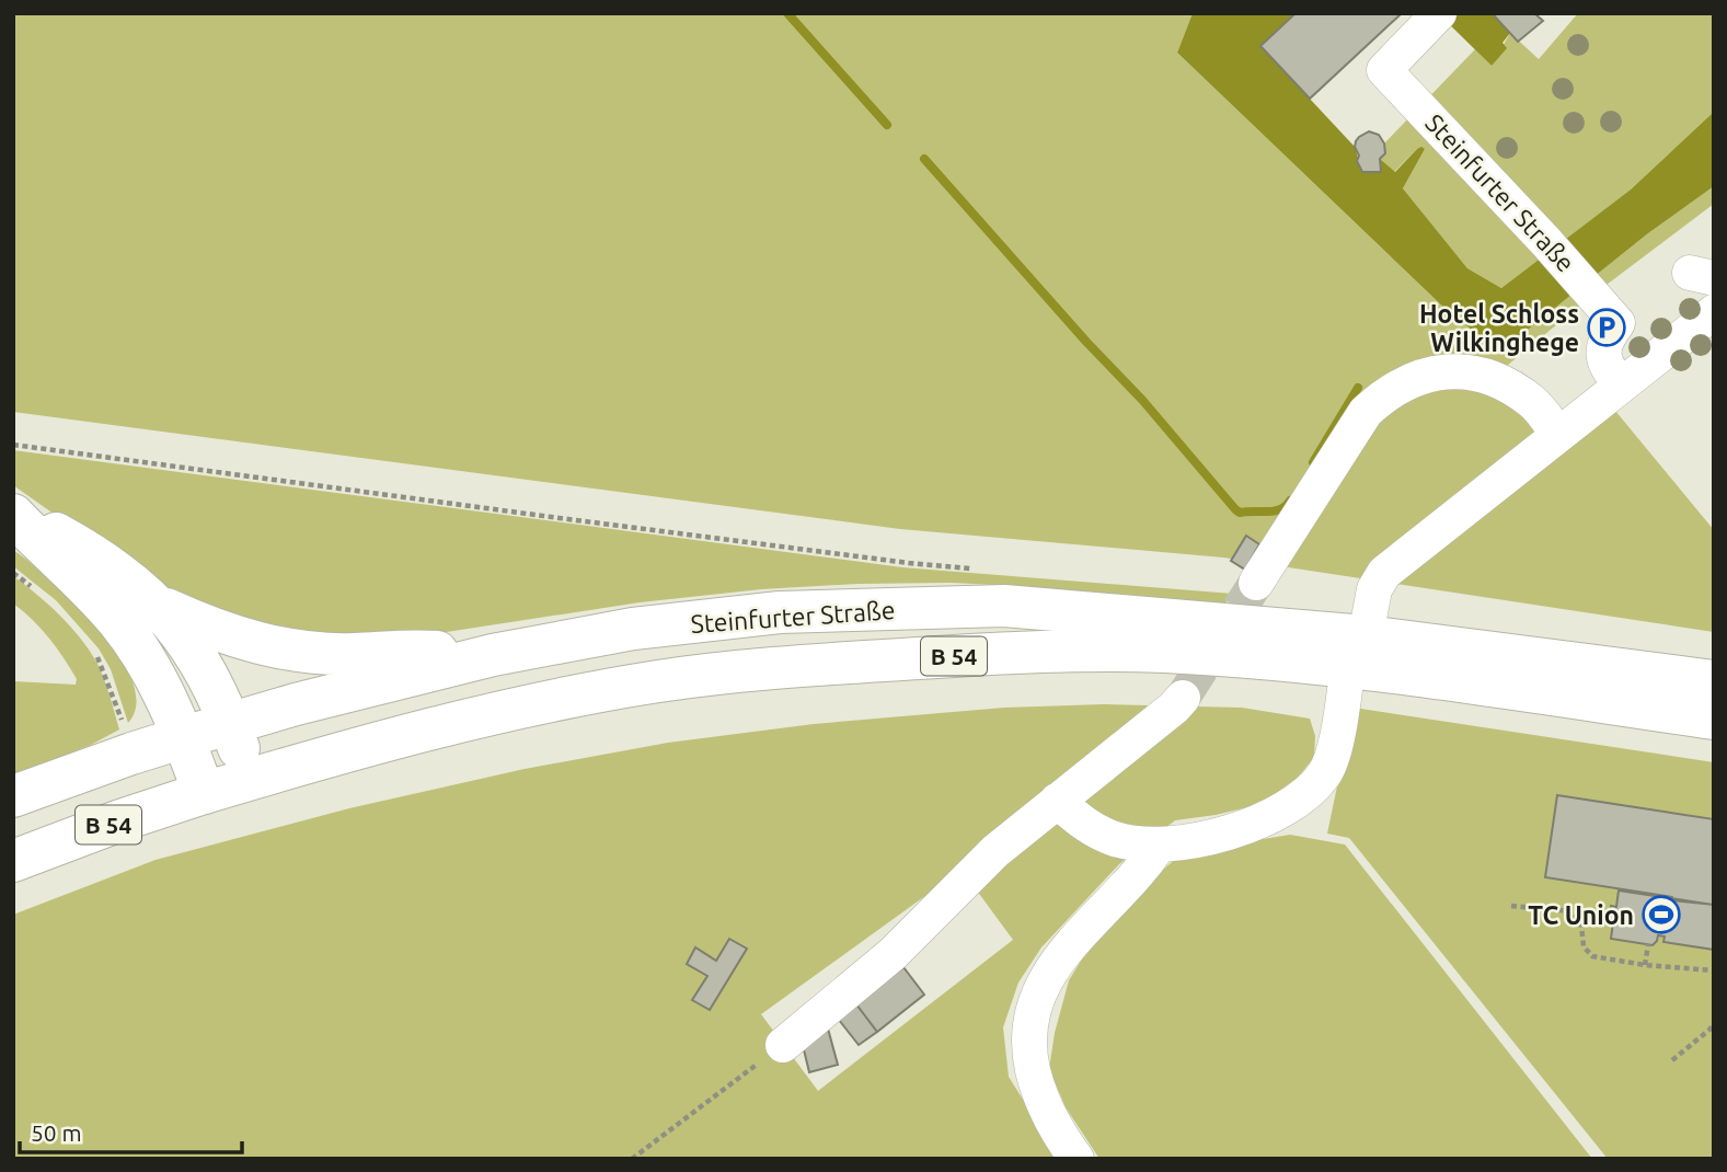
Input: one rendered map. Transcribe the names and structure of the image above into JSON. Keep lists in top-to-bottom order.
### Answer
{
  "streets": {
    "main road": ["Steinfurter Straße", "B 54"]
  },
  "crossings": [
    ["Steinfurter Straße", "B 54"]
  ],
  "places": {
    "parking": ["Hotel Schloss Wilkinghege"],
    "sports": ["TC Union"]
  },
  "scale_bar": "50 m"
}
